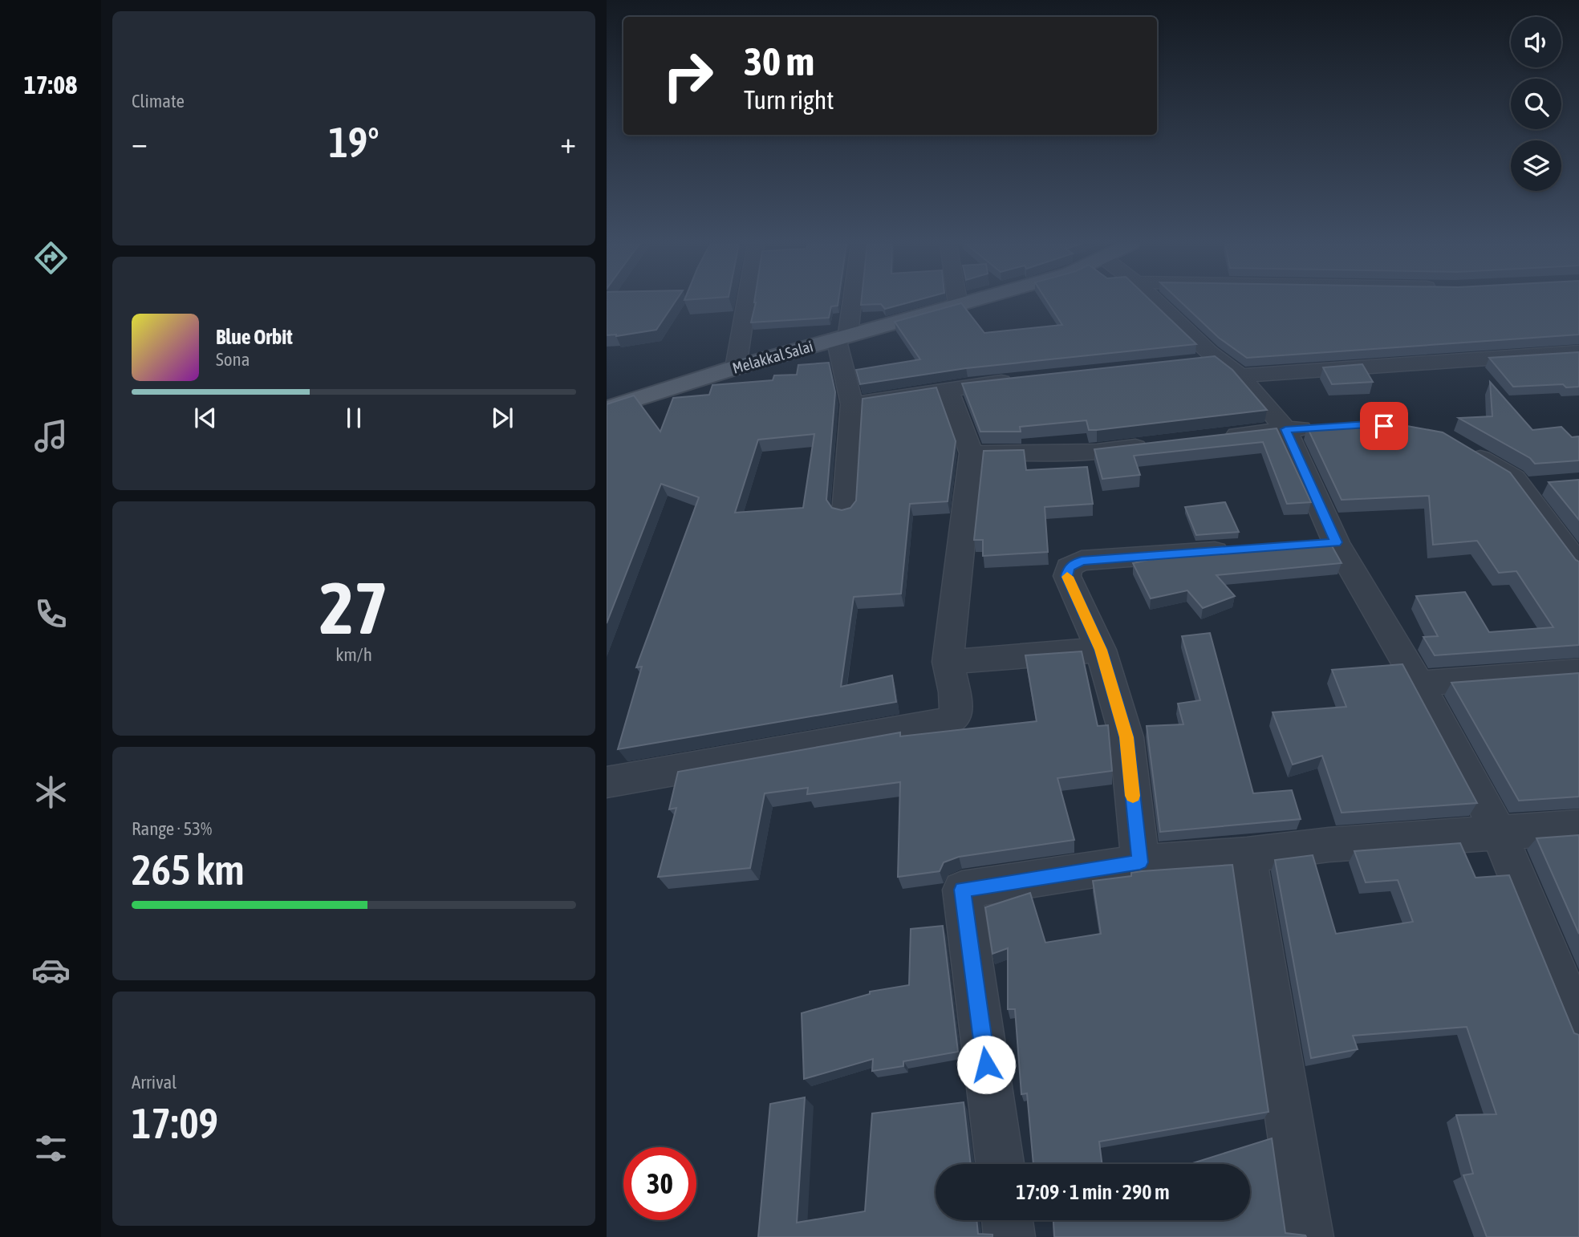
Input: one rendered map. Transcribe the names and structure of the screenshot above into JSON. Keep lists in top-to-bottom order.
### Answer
{
  "streets": {
    "main road": ["Melakkal Salai"]
  },
  "page": {
    "tabs": "17:08",
    "tile": [
      "Climate",
      ["27", "km/h"],
      ["Range · 53%", "265 km"],
      ["Arrival", "17:09"]
    ],
    "turn": ["30 m", "Turn right"],
    "heat": ["−", "19°", "+"],
    "song": ["Blue Orbit", "Sona"],
    "limit": "30",
    "trip": "17:09 · 1 min · 290 m"
  }
}
